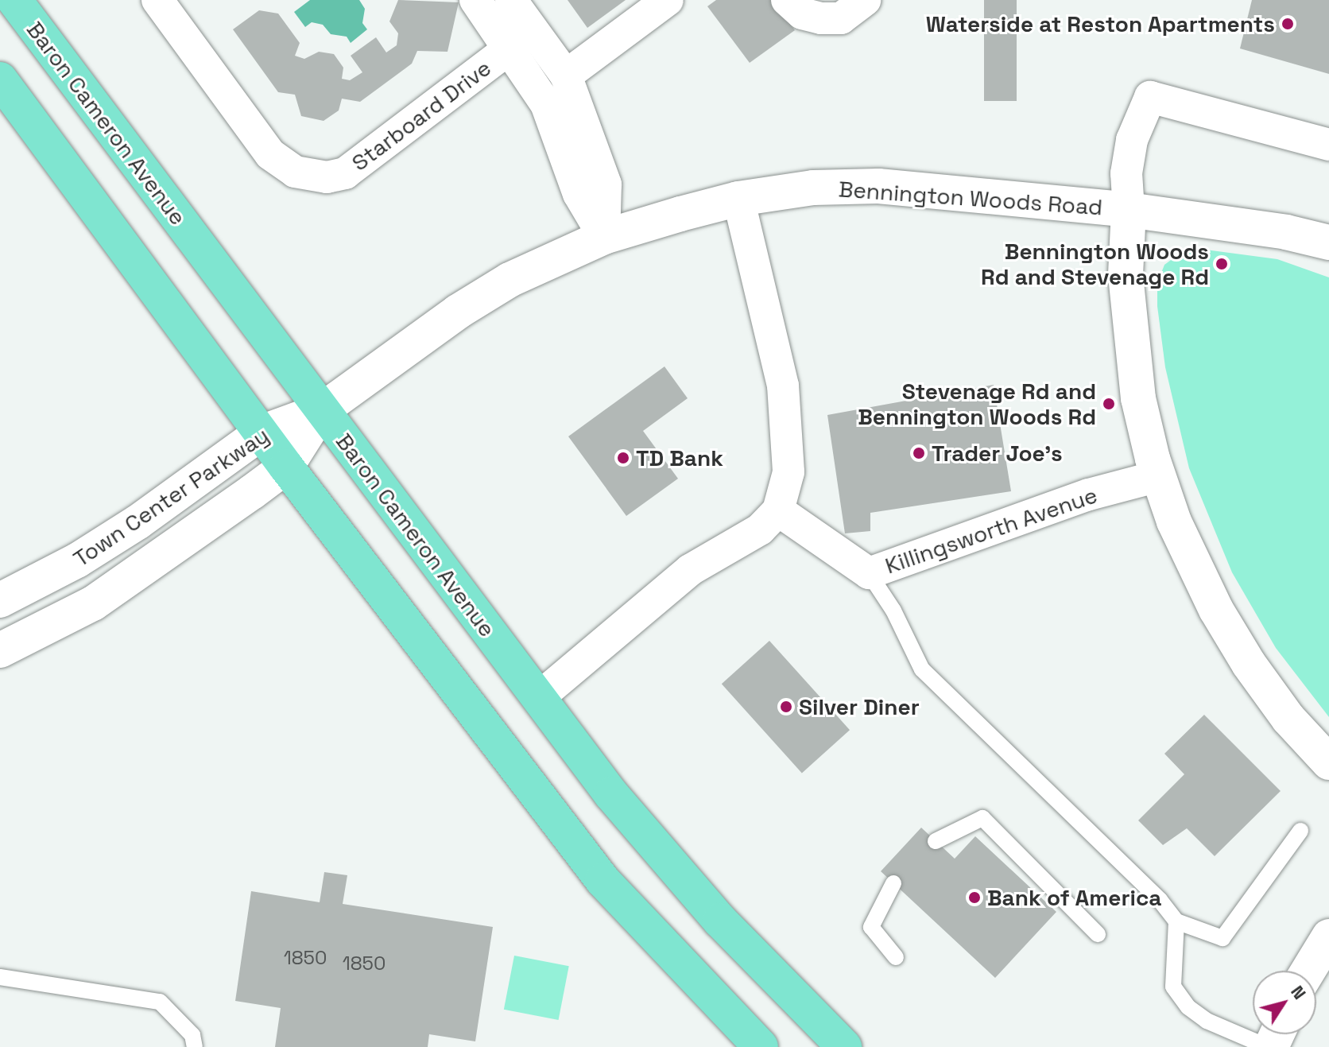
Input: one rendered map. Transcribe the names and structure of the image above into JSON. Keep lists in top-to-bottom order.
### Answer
{
  "streets": {
    "main road": ["Baron Cameron Avenue"],
    "street": [
      "Starboard Drive",
      "Bennington Woods Road",
      "Town Center Parkway",
      "Killingsworth Avenue"
    ]
  },
  "crossings": [
    ["Baron Cameron Avenue", "Bennington Woods Road"],
    ["Baron Cameron Avenue", "Town Center Parkway"],
    ["Bennington Woods Road", "Town Center Parkway"]
  ],
  "places": [
    "Waterside at Reston Apartments",
    "Bennington Woods Rd and Stevenage Rd",
    "Stevenage Rd and Bennington Woods Rd",
    "Trader Joe's",
    "TD Bank",
    "Silver Diner",
    "Bank of America"
  ],
  "house_numbers": ["1850", "1850"],
  "north": "top right"
}
